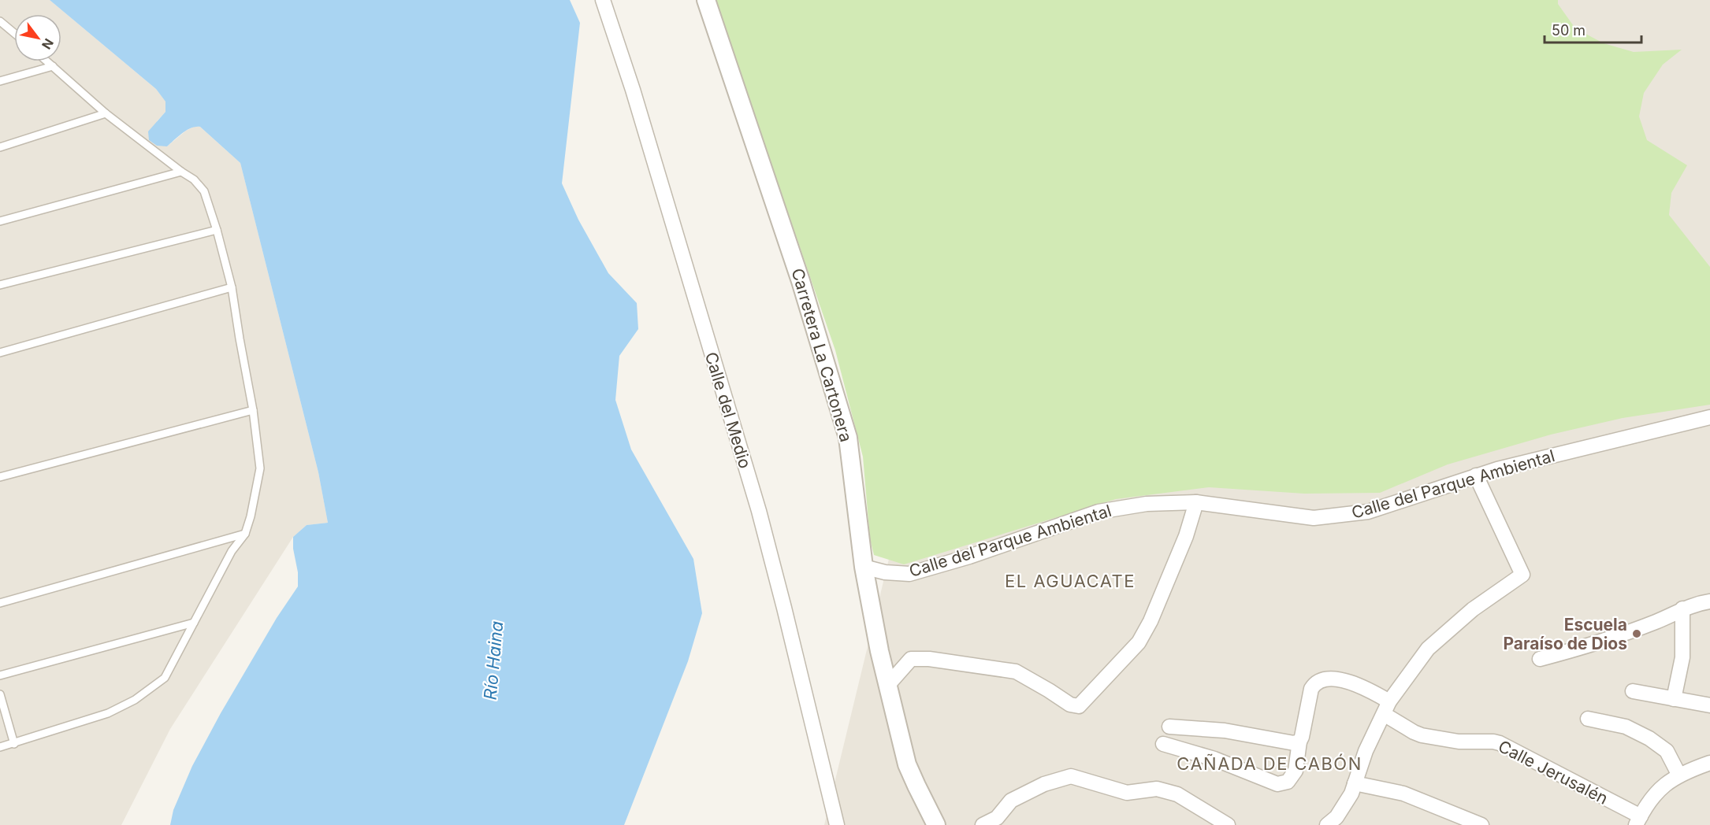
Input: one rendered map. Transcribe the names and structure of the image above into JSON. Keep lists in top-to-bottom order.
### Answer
{
  "streets": {
    "street": [
      "Carretera La Cartonera",
      "Calle del Medio",
      "Calle del Parque Ambiental",
      "Calle Jerusalén"
    ]
  },
  "crossings": [
    ["Carretera La Cartonera", "Calle del Parque Ambiental"]
  ],
  "districts": ["EL AGUACATE", "CAÑADA DE CABÓN"],
  "water": ["Río Haina"],
  "places": ["Escuela Paraíso de Dios"],
  "scale_bar": "50 m",
  "north": "bottom right"
}
